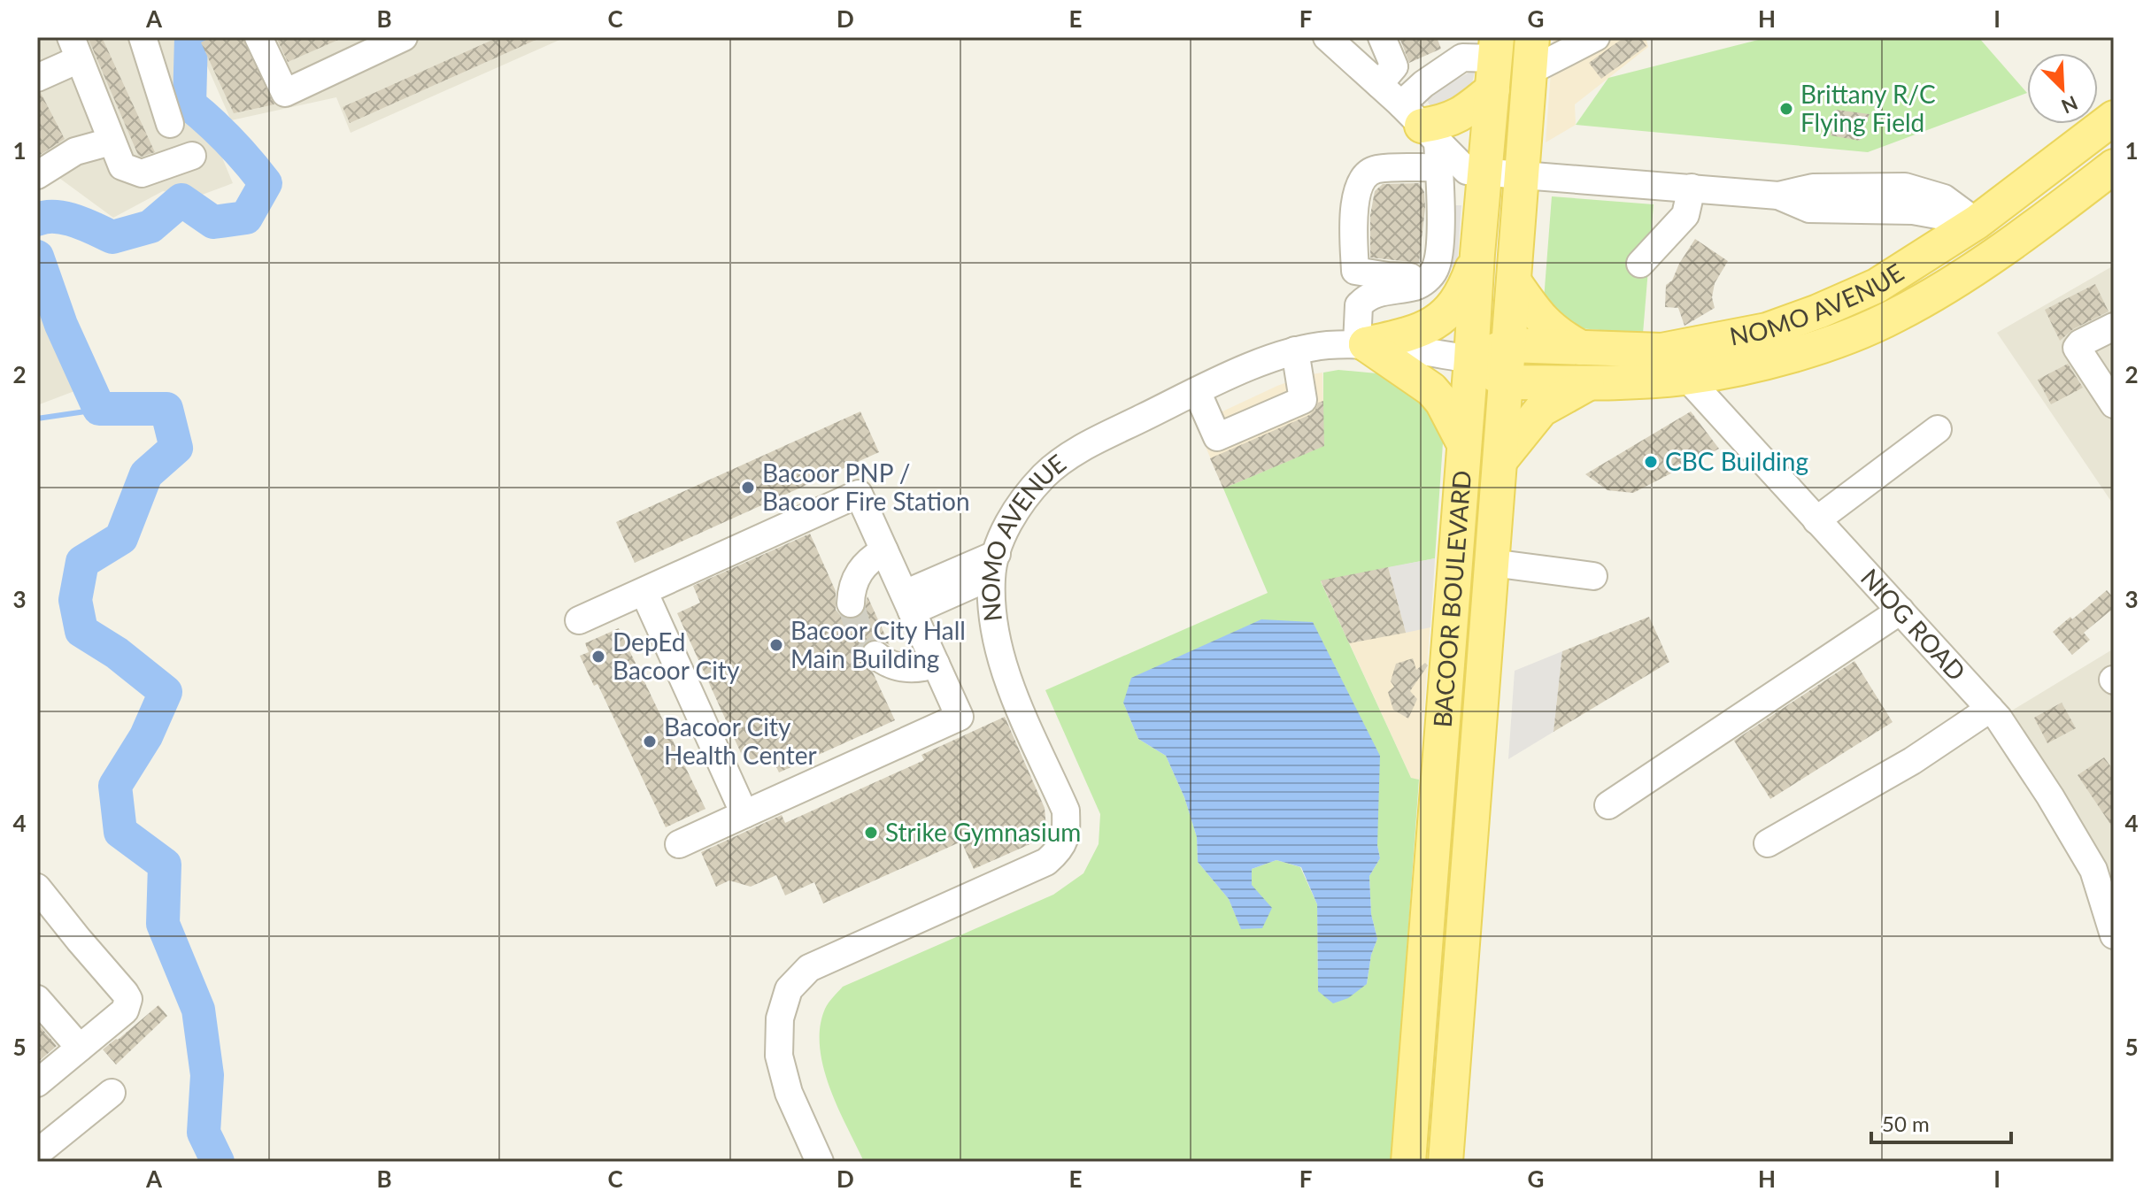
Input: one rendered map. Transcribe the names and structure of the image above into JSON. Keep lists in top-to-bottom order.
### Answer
{
  "streets": {
    "main road": ["NOMO AVENUE", "BACOOR BOULEVARD"],
    "street": ["NIOG ROAD"]
  },
  "crossings": [
    ["NOMO AVENUE", "BACOOR BOULEVARD"],
    ["NOMO AVENUE", "NIOG ROAD"]
  ],
  "places": [
    "Brittany R/C Flying Field",
    "CBC Building",
    "Bacoor PNP / Bacoor Fire Station",
    "Bacoor City Hall Main Building",
    "DepEd Bacoor City",
    "Bacoor City Health Center",
    "Strike Gymnasium"
  ],
  "scale_bar": "50 m",
  "north": "bottom right",
  "grid": {
    "columns": [
      "A",
      "B",
      "C",
      "D",
      "E",
      "F",
      "G",
      "H",
      "I"
    ],
    "rows": [
      "1",
      "2",
      "3",
      "4",
      "5"
    ]
  }
}
